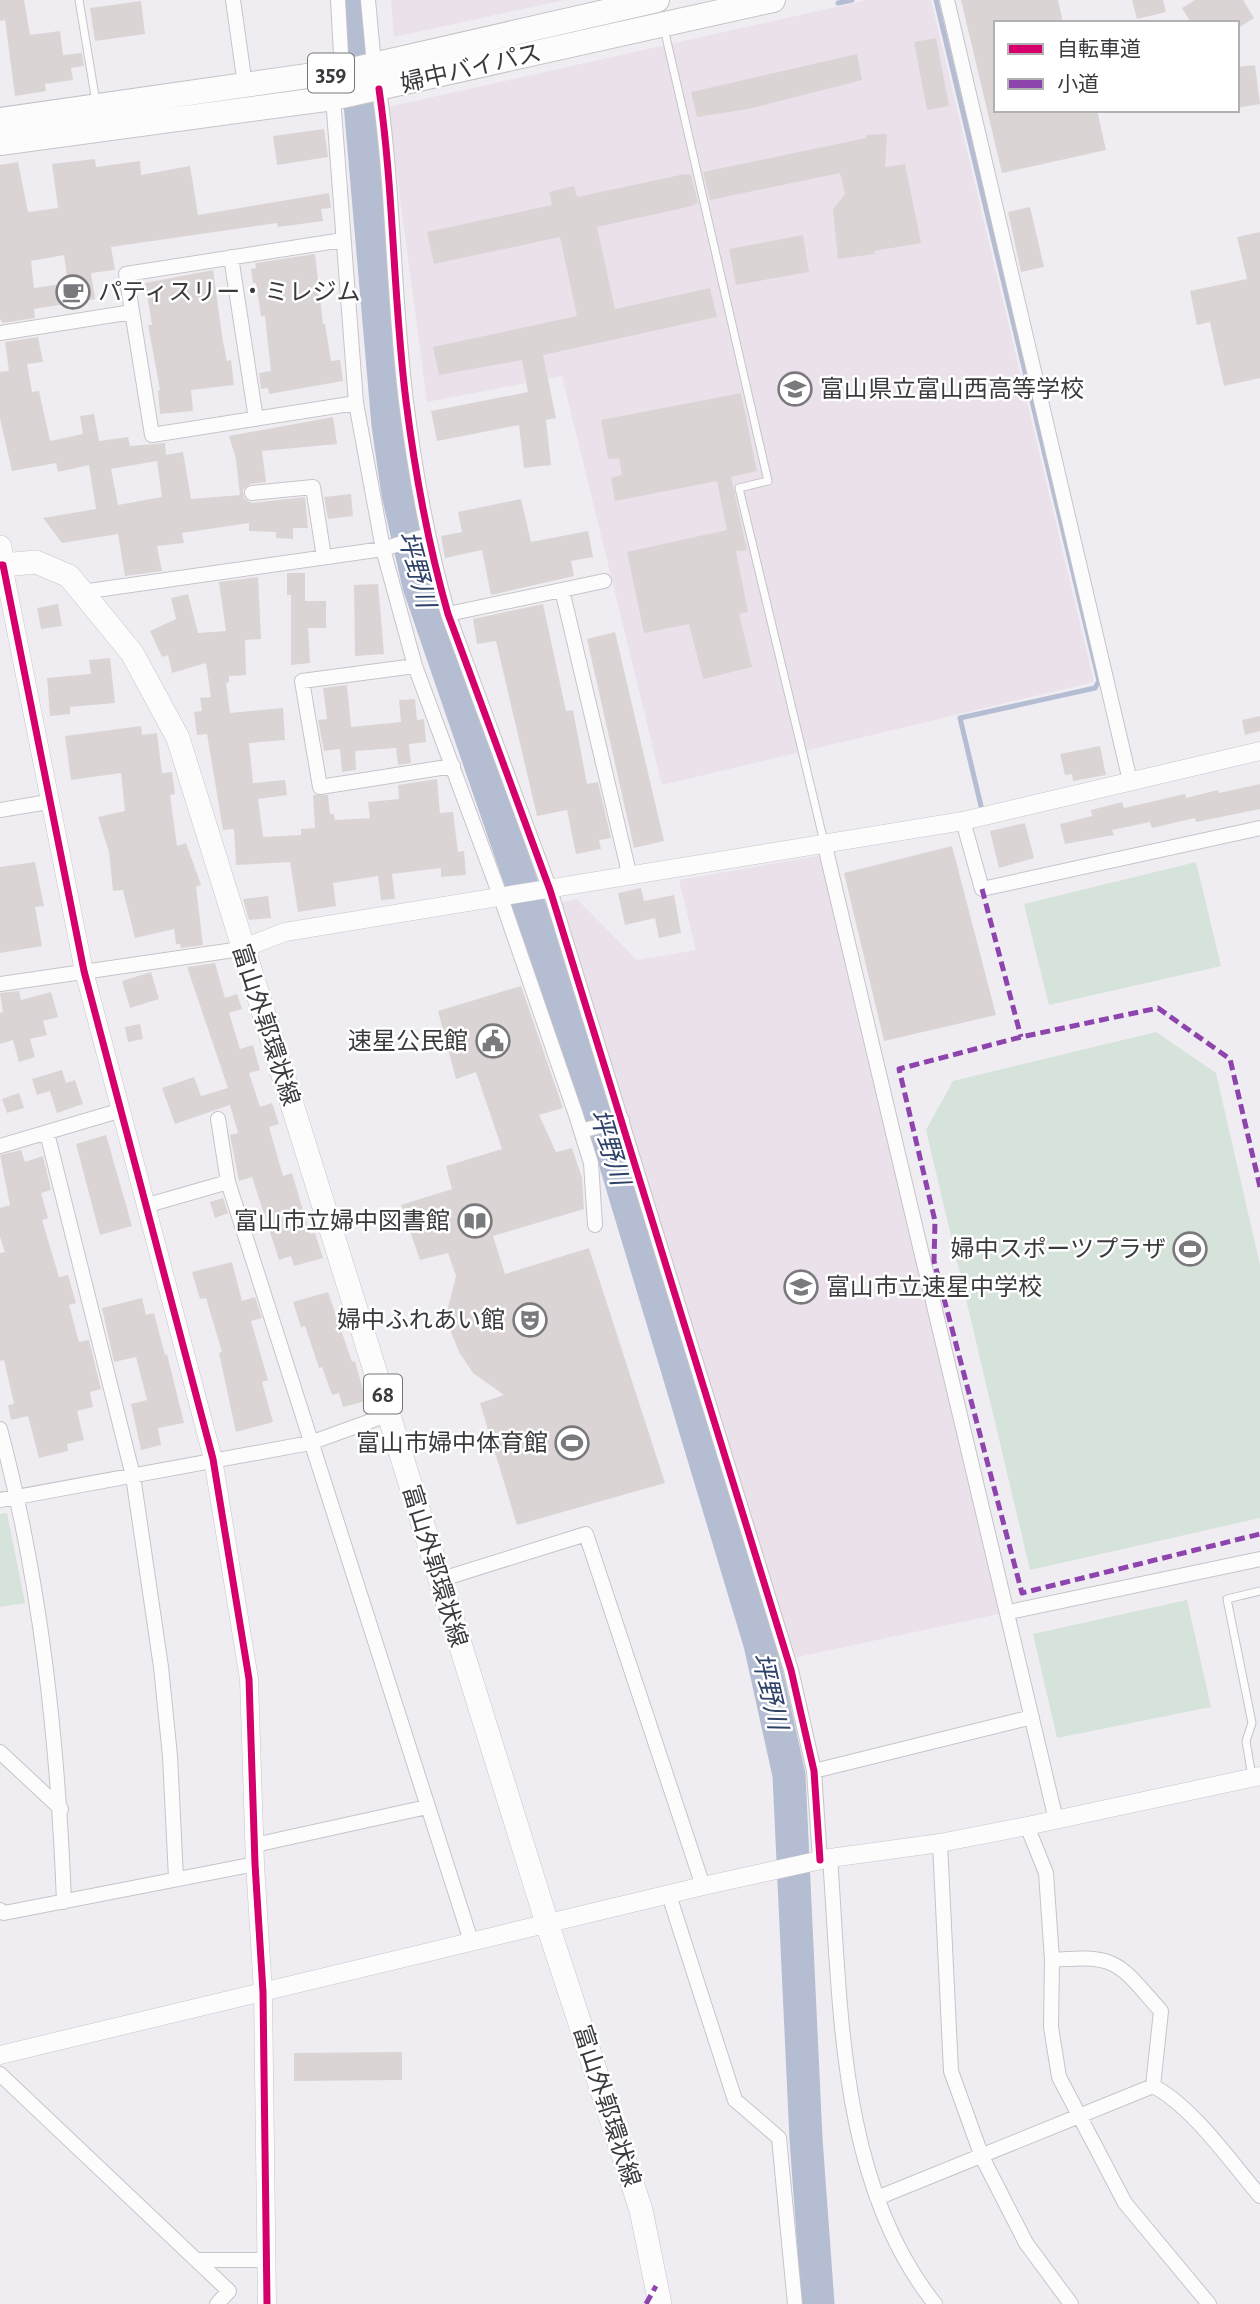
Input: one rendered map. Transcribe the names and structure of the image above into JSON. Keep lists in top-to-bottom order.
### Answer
{
  "streets": {
    "highway": ["婦中バイパス", "359"],
    "main road": ["富山外郭環状線", "68"]
  },
  "water": ["坪野川"],
  "places": {
    "cafe": ["パティスリー・ミレジム"],
    "school or university": ["富山県立富山西高等学校", "富山市立速星中学校"],
    "public building": ["速星公民館"],
    "library": ["富山市立婦中図書館"],
    "sports": ["婦中スポーツプラザ", "富山市婦中体育館"],
    "theatre": ["婦中ふれあい館"]
  },
  "legend": ["自転車道", "小道"]
}
